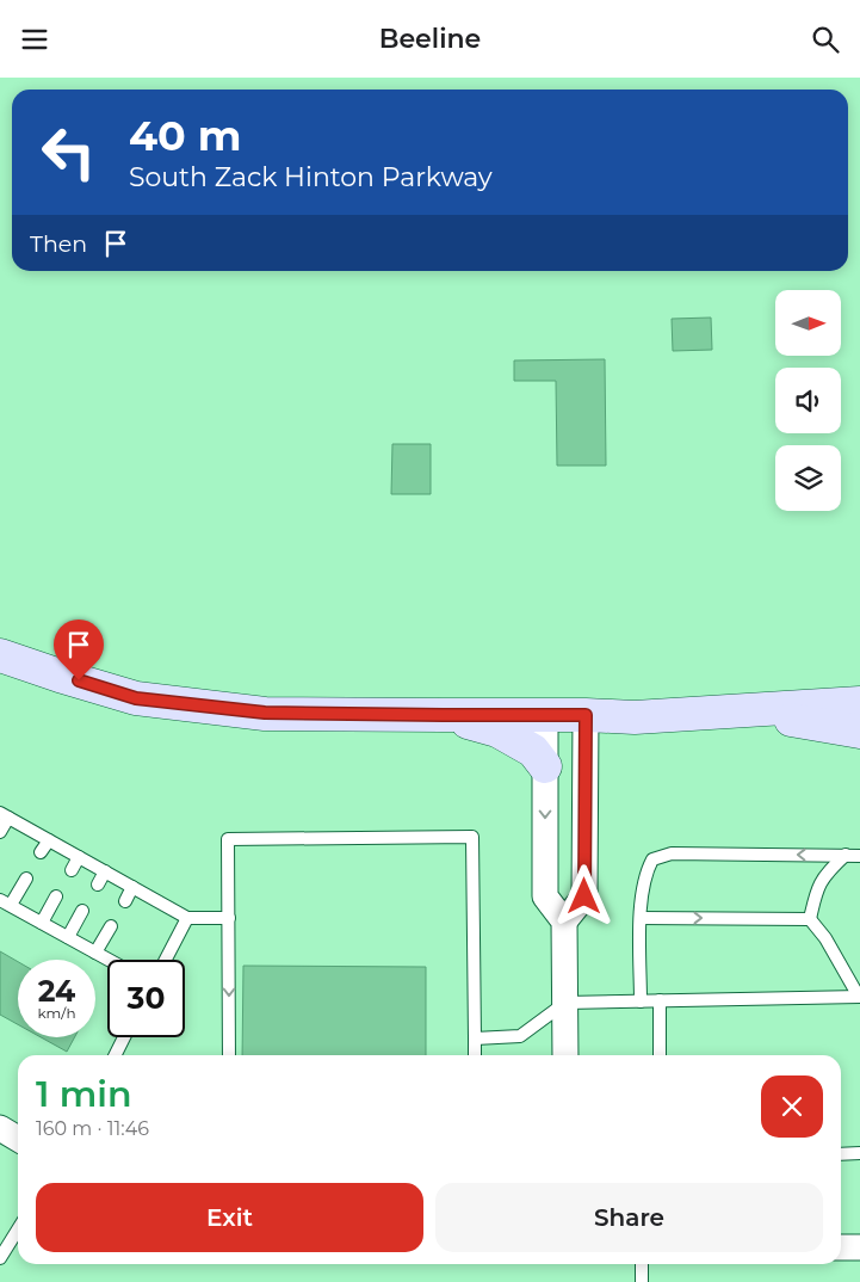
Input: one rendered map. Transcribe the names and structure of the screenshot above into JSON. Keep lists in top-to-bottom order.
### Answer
{
  "north": "right",
  "page": {
    "header": "Beeline",
    "turn": ["40 m", "South Zack Hinton Parkway"],
    "then": "Then",
    "speed": "24 km/h",
    "limit": "30",
    "heading": ["1 min", "160 m · 11:46"],
    "buttons": ["Exit", "Share"]
  }
}
